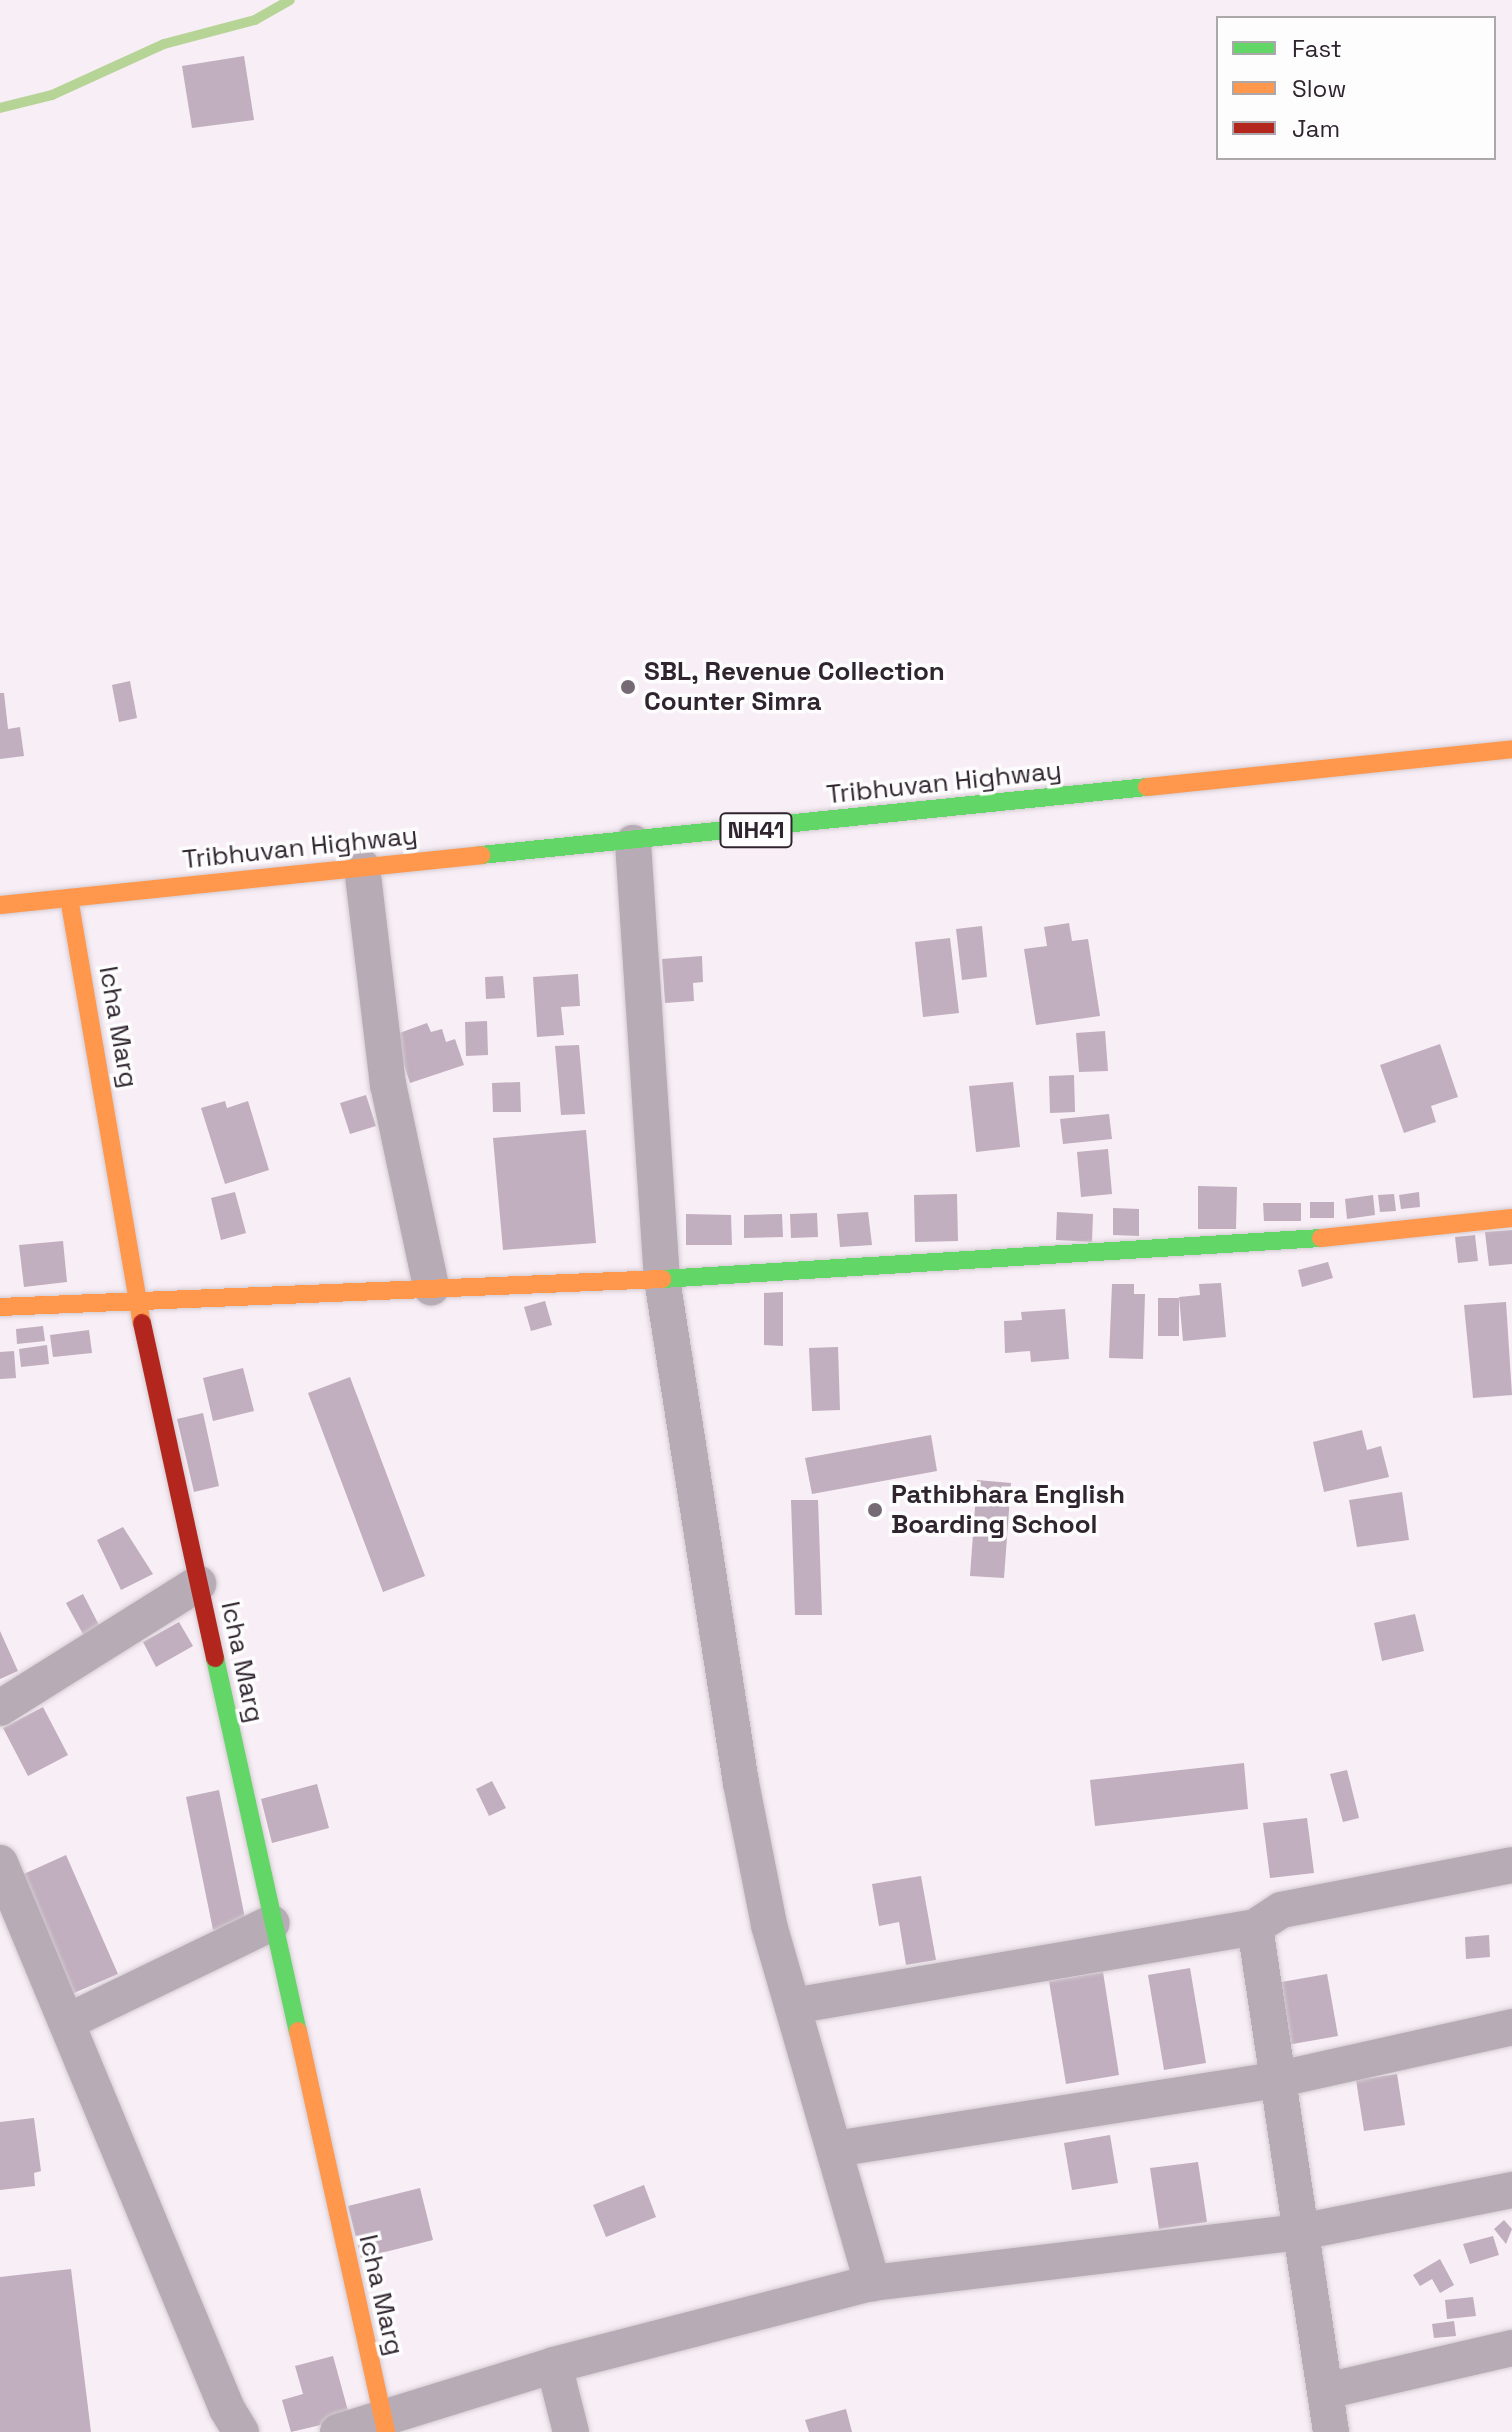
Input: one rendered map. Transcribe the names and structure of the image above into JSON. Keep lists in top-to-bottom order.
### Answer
{
  "streets": {
    "main road": ["Tribhuvan Highway", "NH41", "Icha Marg"]
  },
  "crossings": [
    ["Tribhuvan Highway", "Icha Marg"]
  ],
  "places": ["SBL, Revenue Collection Counter Simra", "Pathibhara English Boarding School"],
  "legend": ["Fast", "Slow", "Jam"]
}
